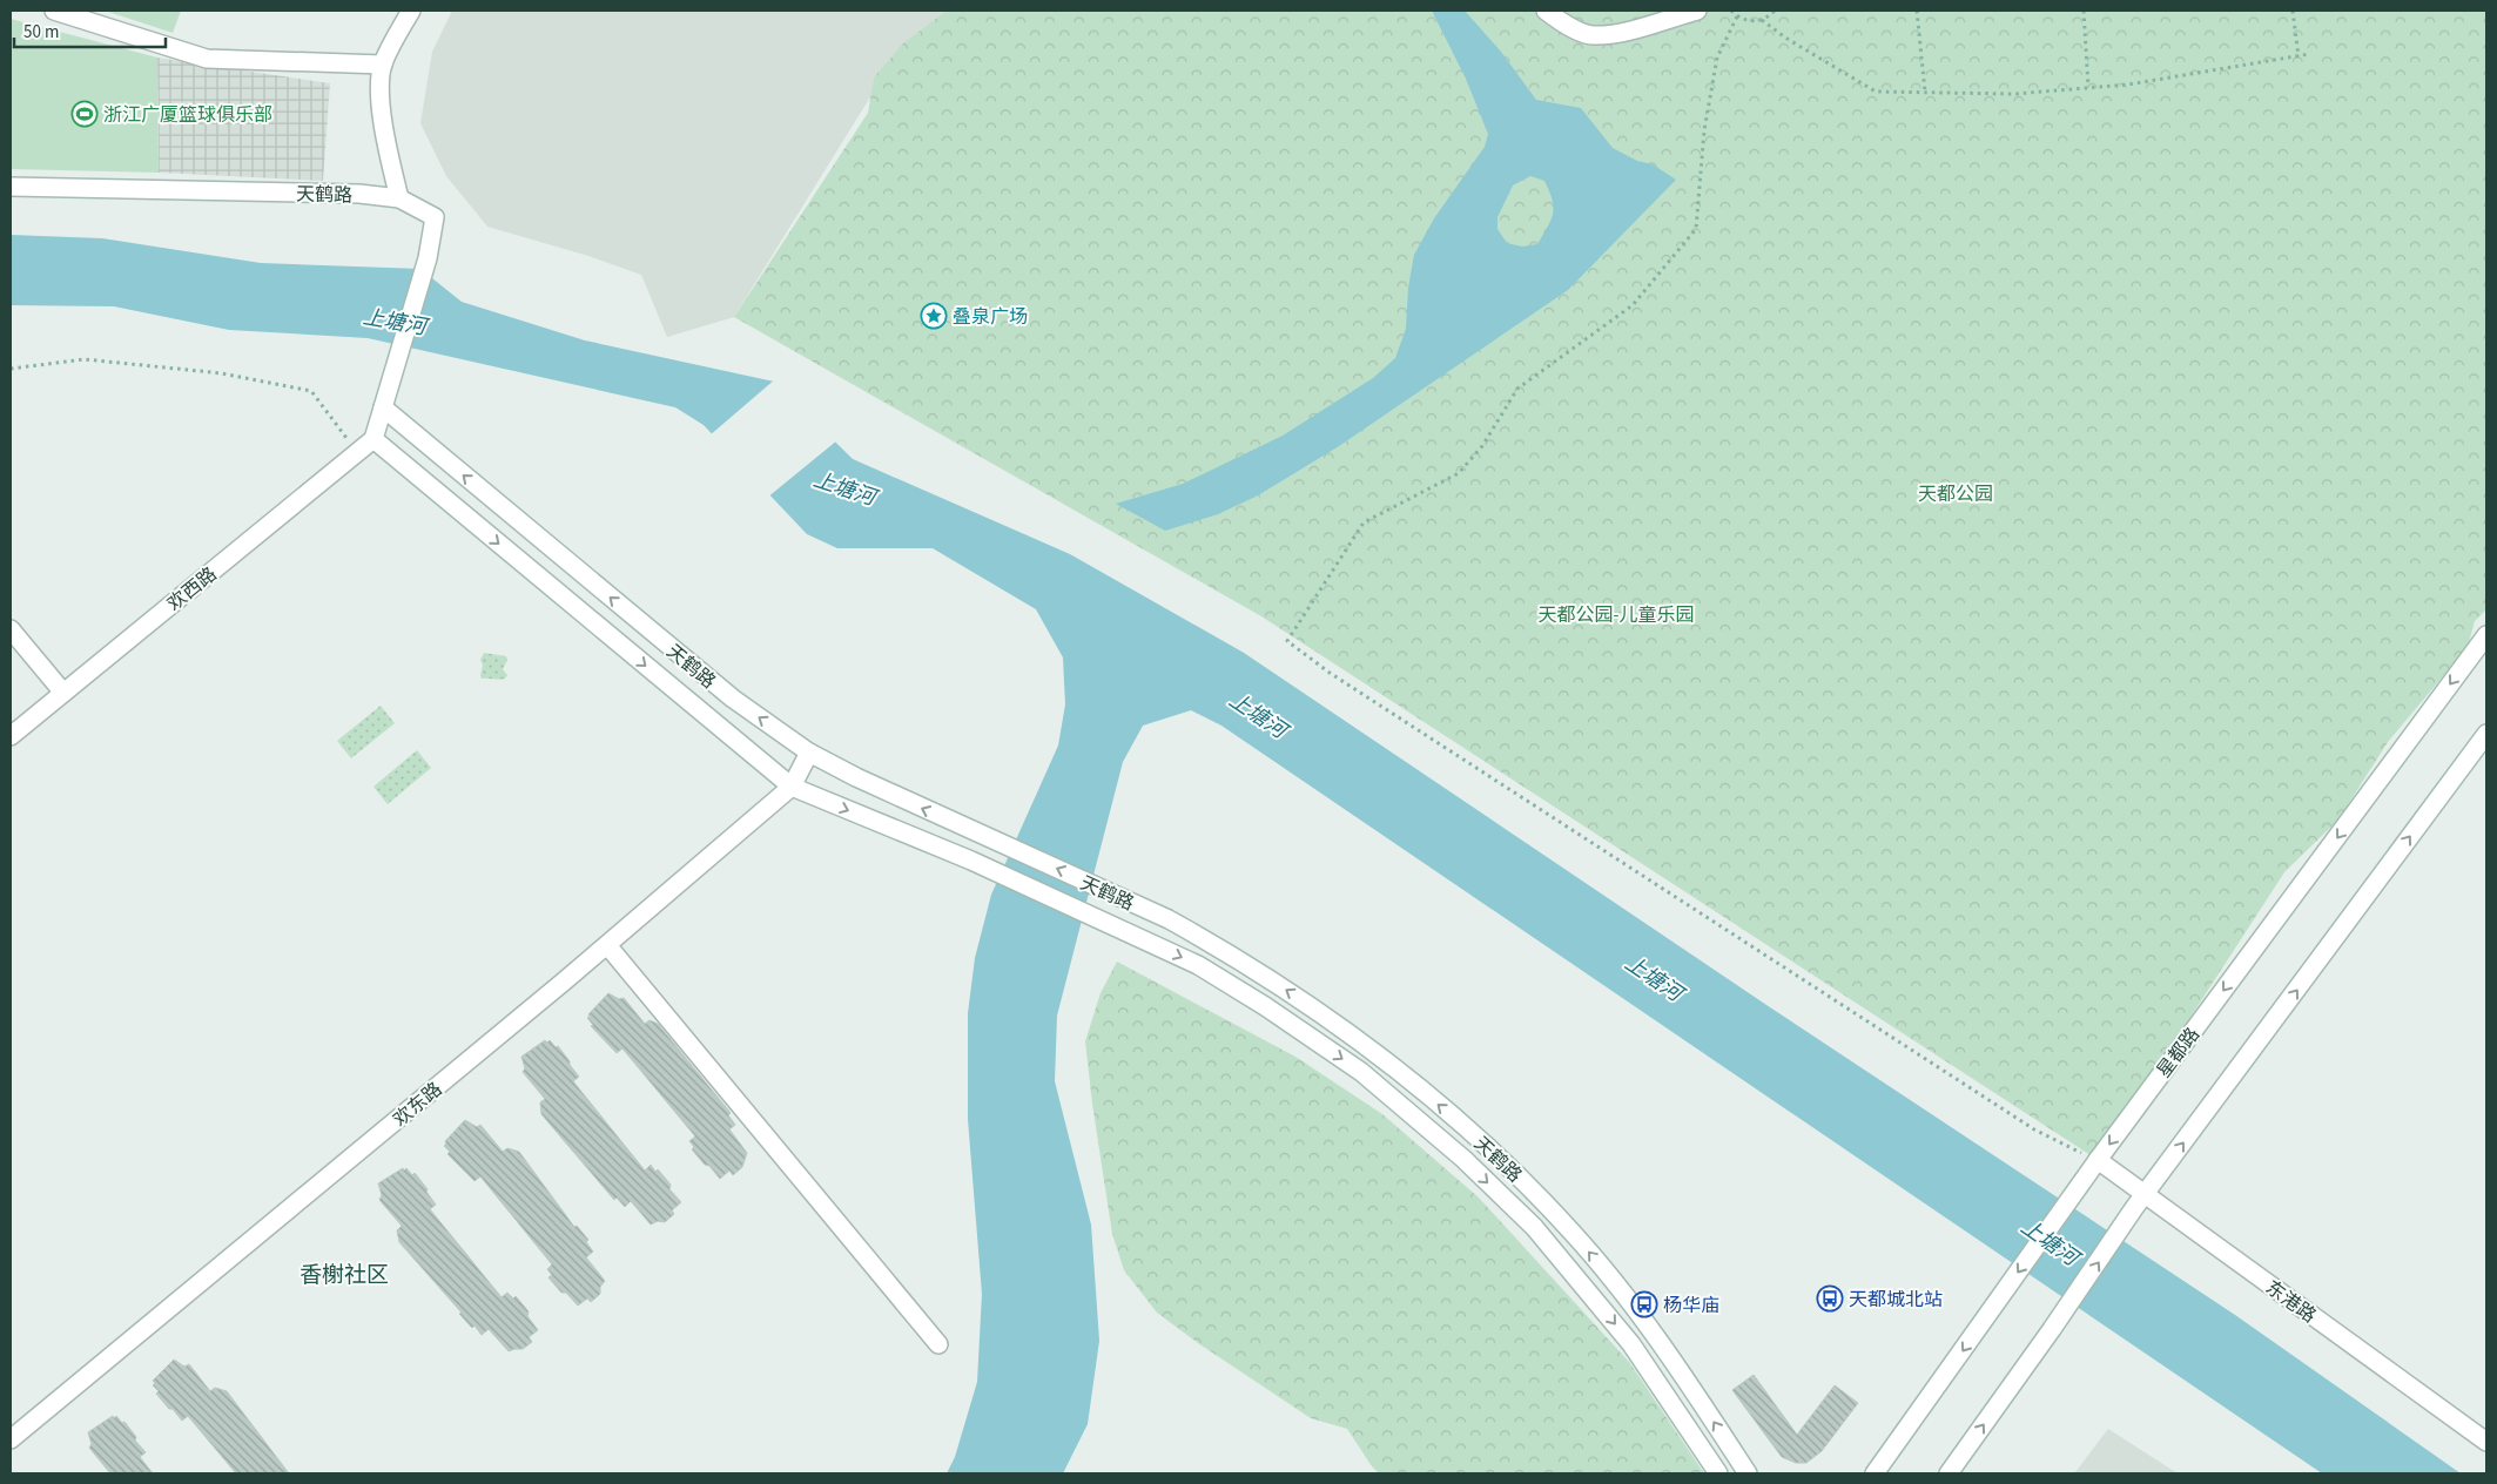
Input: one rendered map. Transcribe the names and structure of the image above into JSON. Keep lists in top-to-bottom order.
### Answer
{
  "streets": {
    "main road": [
      "天鹤路",
      "欢西路",
      "星都路",
      "欢东路",
      "东港路"
    ]
  },
  "crossings": [
    ["天鹤路", "欢西路"],
    ["天鹤路", "欢东路"],
    ["星都路", "东港路"]
  ],
  "districts": ["香榭社区"],
  "water": ["上塘河"],
  "parks": ["天都公园", "天都公园-儿童乐园"],
  "places": {
    "sports": ["浙江广厦篮球俱乐部"],
    "place": ["叠泉广场"],
    "bus stop": ["天都城北站", "杨华庙"]
  },
  "scale_bar": "50 m"
}
